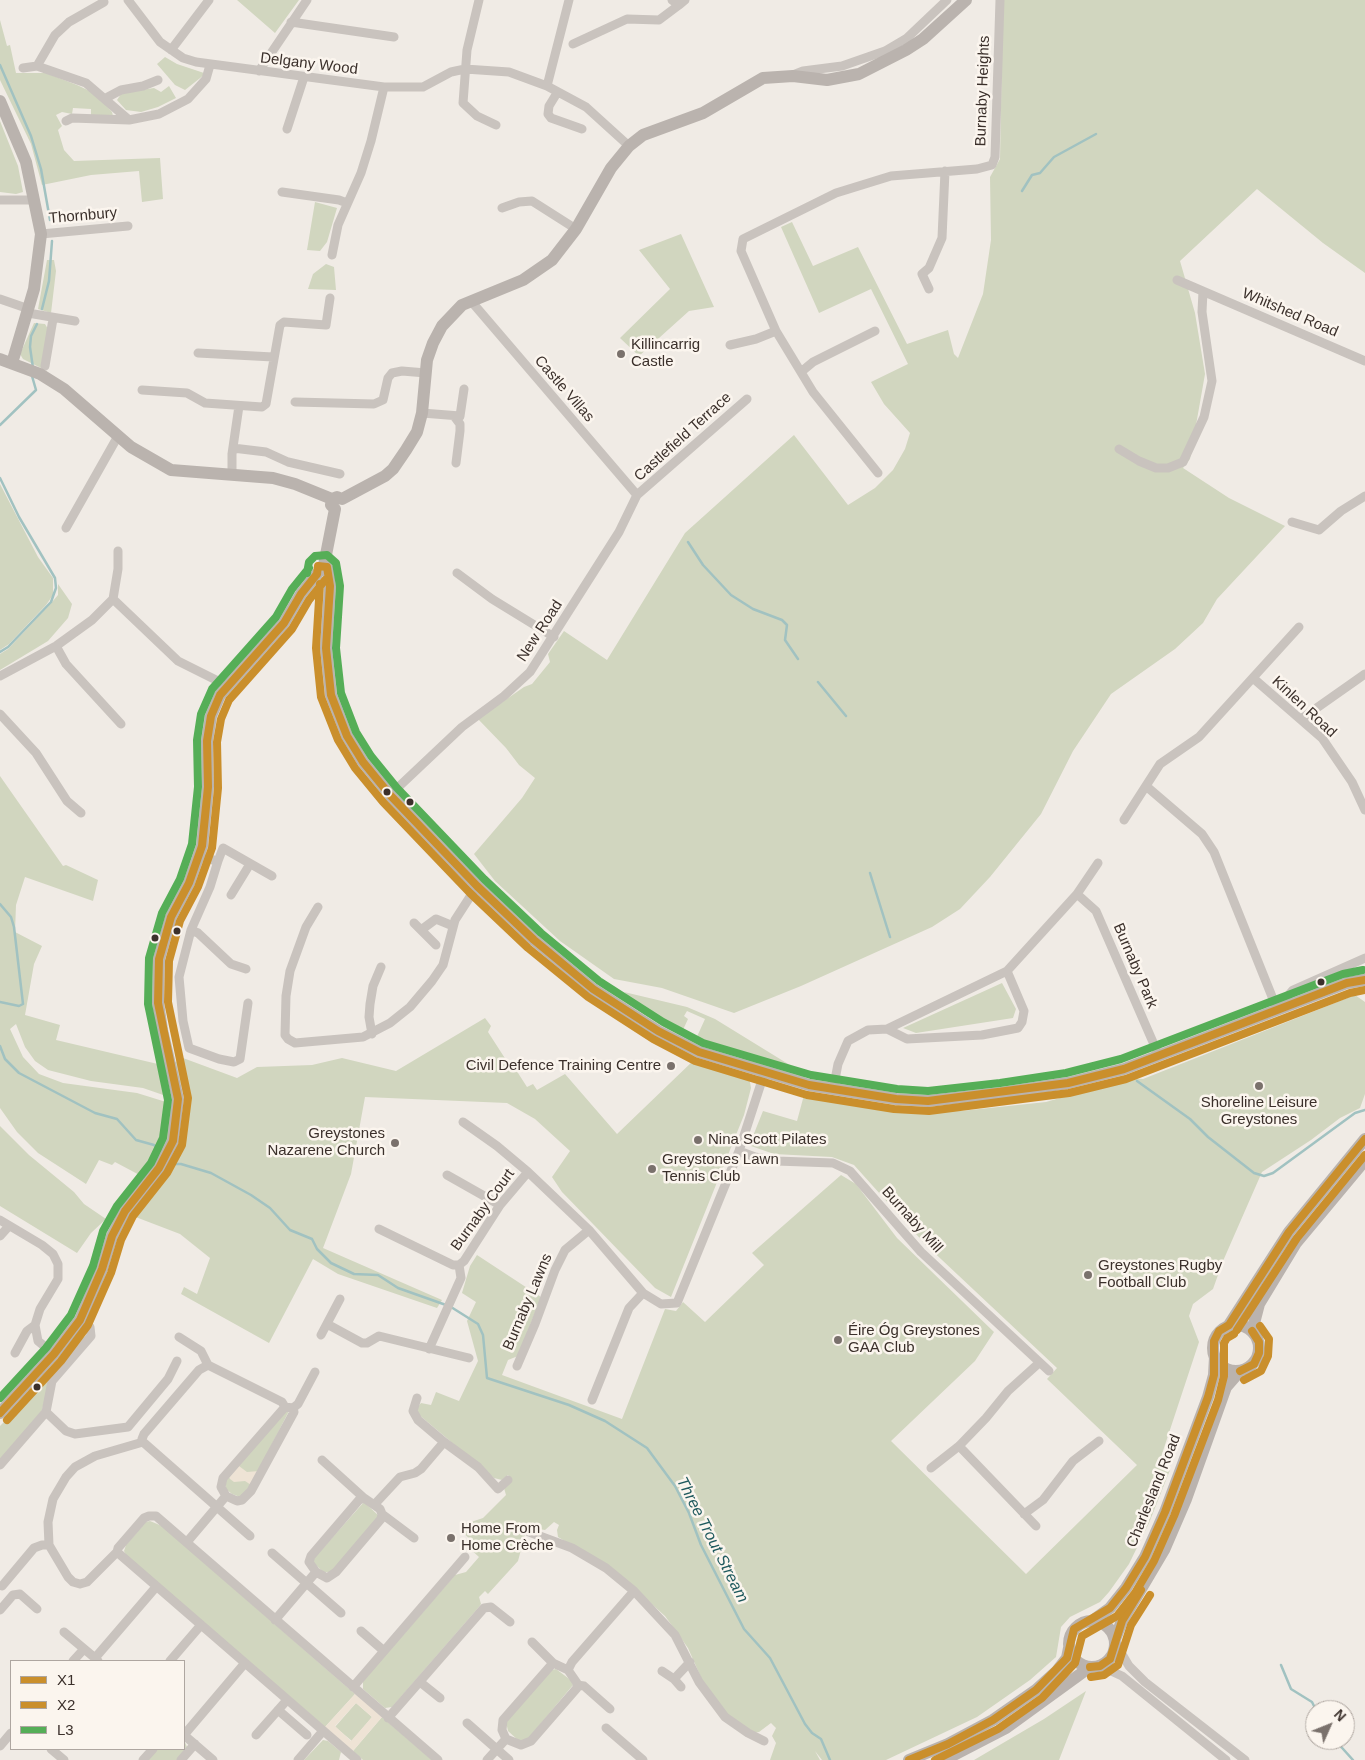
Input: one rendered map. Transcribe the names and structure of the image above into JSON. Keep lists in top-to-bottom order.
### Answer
{
  "streets": {
    "main road": ["Charlesland Road"],
    "street": [
      "Delgany Wood",
      "Burnaby Heights",
      "Thornbury",
      "Whitshed Road",
      "Castle Villas",
      "Castlefield Terrace",
      "New Road",
      "Kinlen Road",
      "Burnaby Park",
      "Burnaby Court",
      "Burnaby Mill",
      "Burnaby Lawns"
    ]
  },
  "crossings": [
    ["Castle Villas", "Castlefield Terrace"],
    ["Castle Villas", "New Road"],
    ["Castlefield Terrace", "New Road"]
  ],
  "water": ["Three Trout Stream"],
  "places": [
    "Killincarrig Castle",
    "Civil Defence Training Centre",
    "Shoreline Leisure Greystones",
    "Nina Scott Pilates",
    "Greystones Nazarene Church",
    "Greystones Lawn Tennis Club",
    "Greystones Rugby Football Club",
    "Éire Óg Greystones GAA Club",
    "Home From Home Crèche"
  ],
  "lines": ["transit line L3", "transit line X1", "transit line X2"],
  "legend": ["X1", "X2", "L3"],
  "north": "top right"
}
